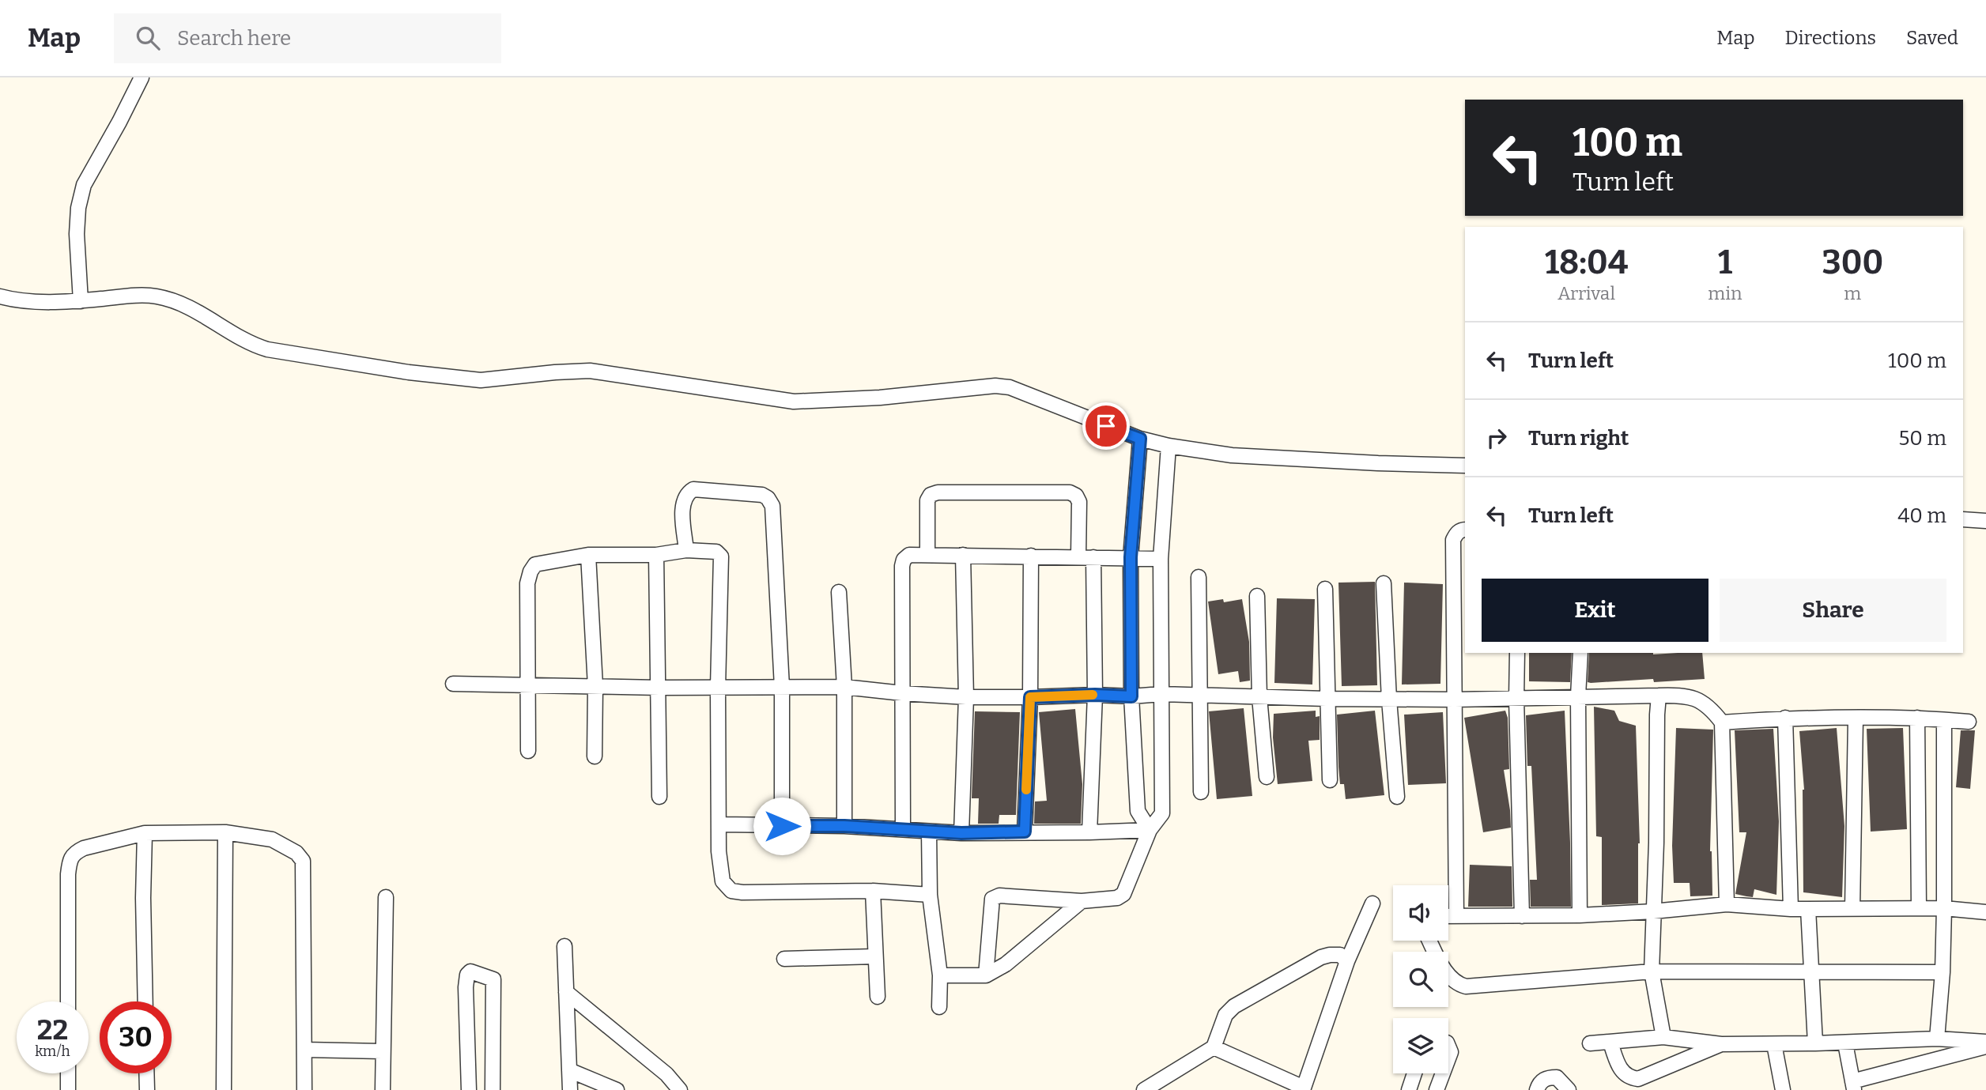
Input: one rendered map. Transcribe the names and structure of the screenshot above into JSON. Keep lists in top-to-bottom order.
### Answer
{
  "page": {
    "header": "Map",
    "search": "Search here",
    "nav": ["Map", "Directions", "Saved"],
    "turn": ["100 m", "Turn left"],
    "eta": [
      "18:04",
      "Arrival",
      "1",
      "min",
      "300",
      "m"
    ],
    "list": [
      {
        "name": "Turn left",
        "value": "100 m"
      },
      {
        "name": "Turn right",
        "value": "50 m"
      },
      {
        "name": "Turn left",
        "value": "40 m"
      }
    ],
    "buttons": ["Exit", "Share"],
    "speed": "22 km/h",
    "limit": "30"
  }
}
